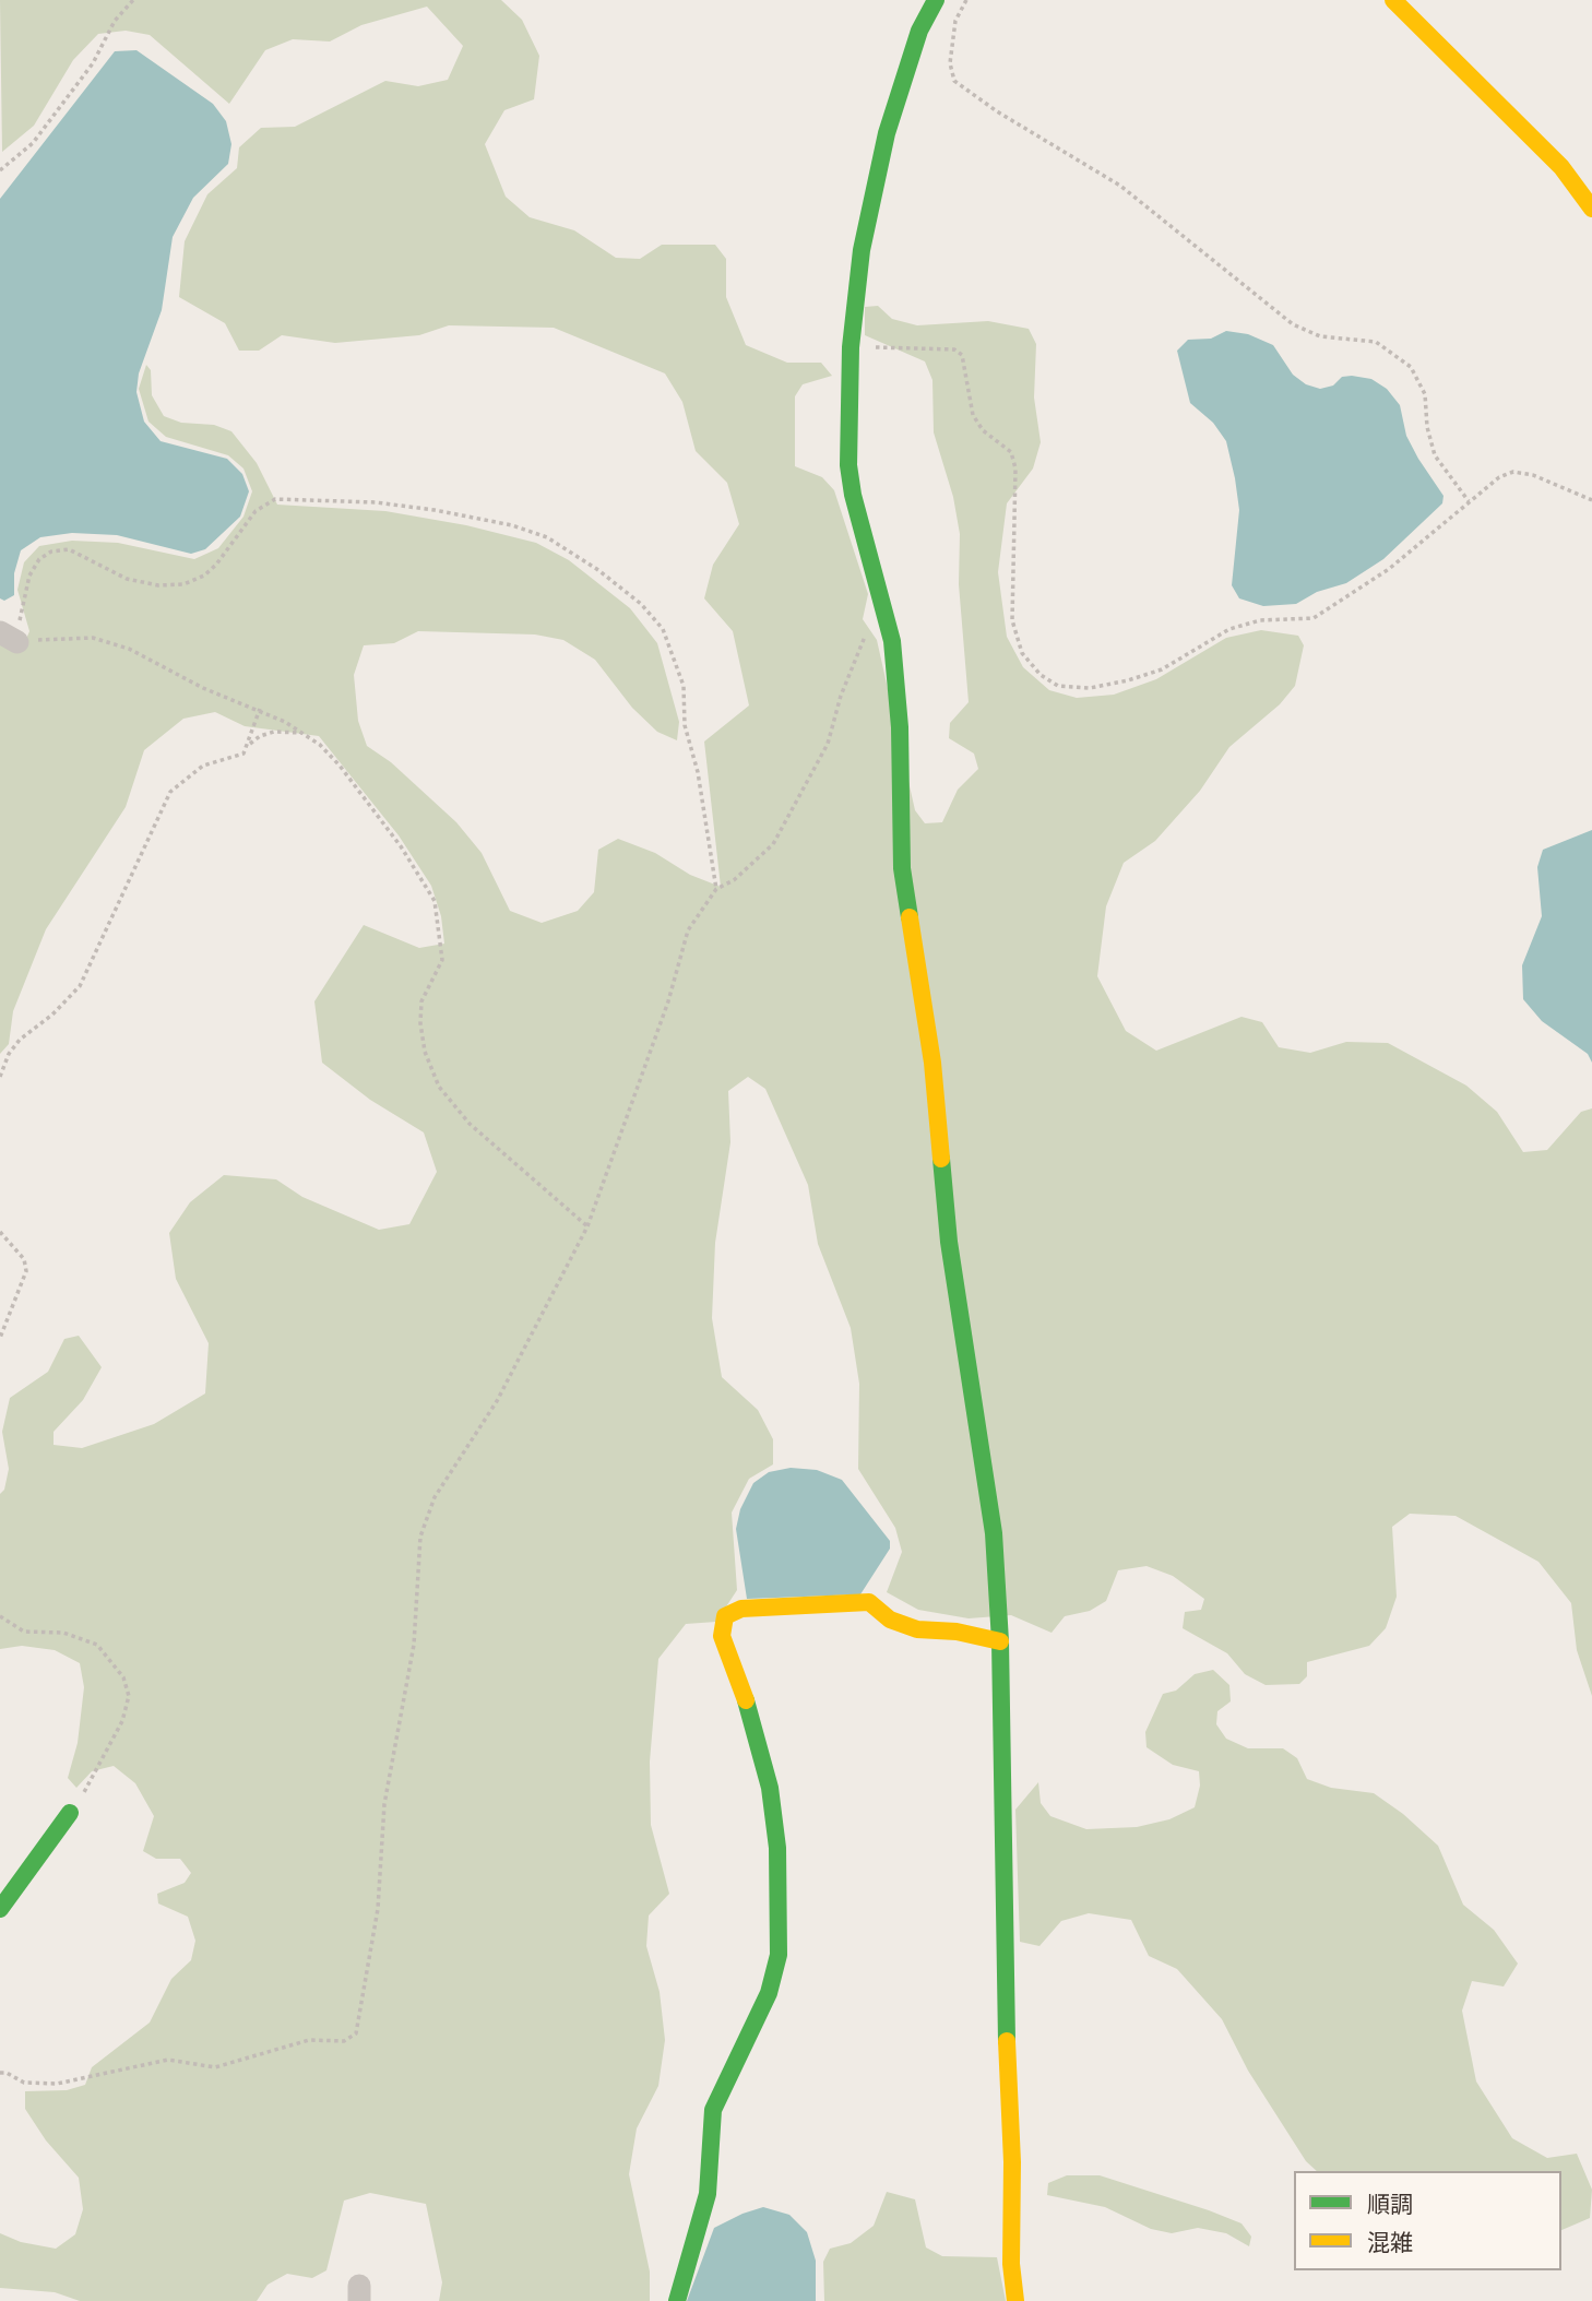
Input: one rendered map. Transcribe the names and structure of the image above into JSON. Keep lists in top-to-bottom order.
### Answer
{
  "legend": ["順調", "混雑"]
}
